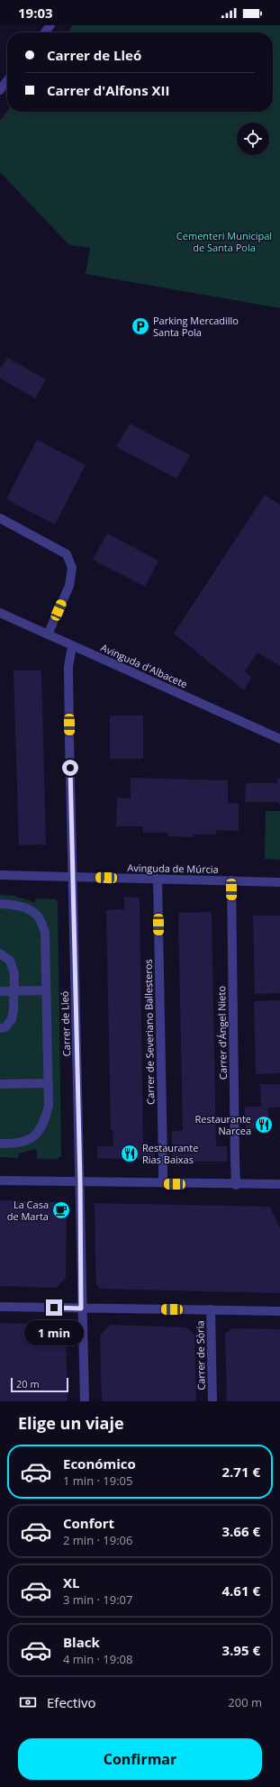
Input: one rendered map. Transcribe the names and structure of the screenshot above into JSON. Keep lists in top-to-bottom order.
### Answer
{
  "streets": {
    "street": [
      "Avinguda d'Albacete",
      "Avinguda de Múrcia",
      "Carrer de Lleó",
      "Carrer de Severiano Ballesteros",
      "Carrer d'Ángel Nieto",
      "Carrer de Sòria"
    ]
  },
  "crossings": [
    ["Avinguda d'Albacete", "Carrer de Lleó"],
    ["Avinguda de Múrcia", "Carrer de Lleó"],
    ["Avinguda de Múrcia", "Carrer de Severiano Ballesteros"],
    ["Avinguda de Múrcia", "Carrer d'Ángel Nieto"]
  ],
  "parks": ["Cementeri Municipal de Santa Pola"],
  "places": {
    "parking": ["Parking Mercadillo Santa Pola"],
    "restaurant": ["Restaurante Narcea", "Restaurante Rias Baixas"],
    "cafe": ["La Casa de Marta"]
  },
  "scale_bar": "20 m",
  "page": {
    "status": "19:03",
    "banner": ["Carrer de Lleó", "Carrer d'Alfons XII"],
    "bubble": "1 min",
    "scale": "20 m",
    "heading": "Elige un viaje",
    "list": [
      {
        "name": "Económico",
        "note": "1 min · 19:05",
        "value": "2.71 €"
      },
      {
        "name": "Confort",
        "note": "2 min · 19:06",
        "value": "3.66 €"
      },
      {
        "name": "XL",
        "note": "3 min · 19:07",
        "value": "4.61 €"
      },
      {
        "name": "Black",
        "note": "4 min · 19:08",
        "value": "3.95 €"
      }
    ],
    "pay": ["Efectivo", "200 m"],
    "buttons": "Confirmar"
  }
}
